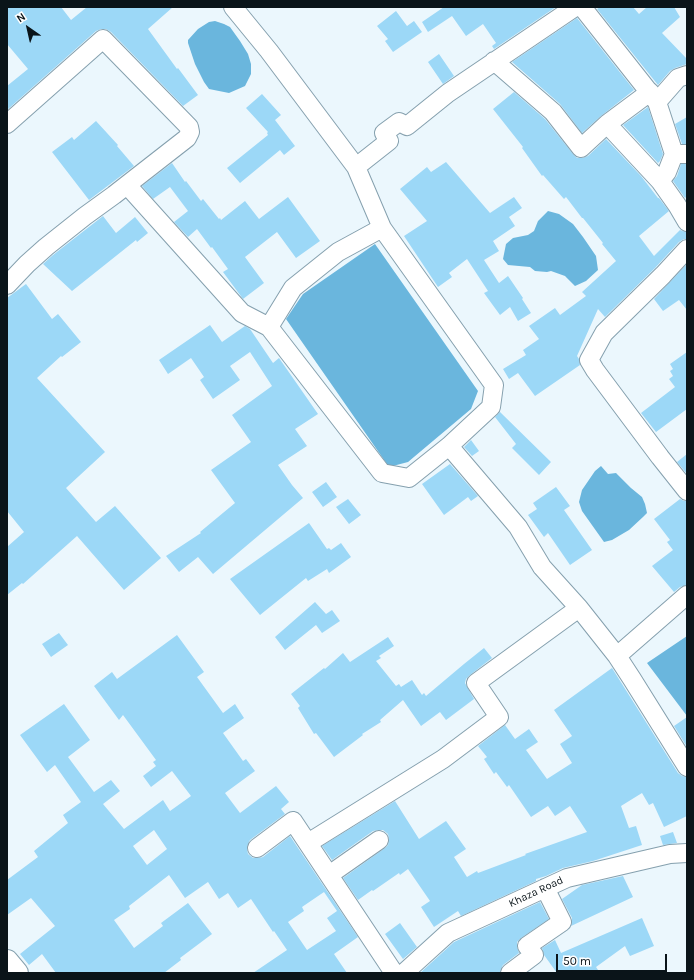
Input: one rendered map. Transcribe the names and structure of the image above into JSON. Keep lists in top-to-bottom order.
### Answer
{
  "streets": {
    "street": ["Khaza Road"]
  },
  "scale_bar": "50 m",
  "north": "top left"
}
